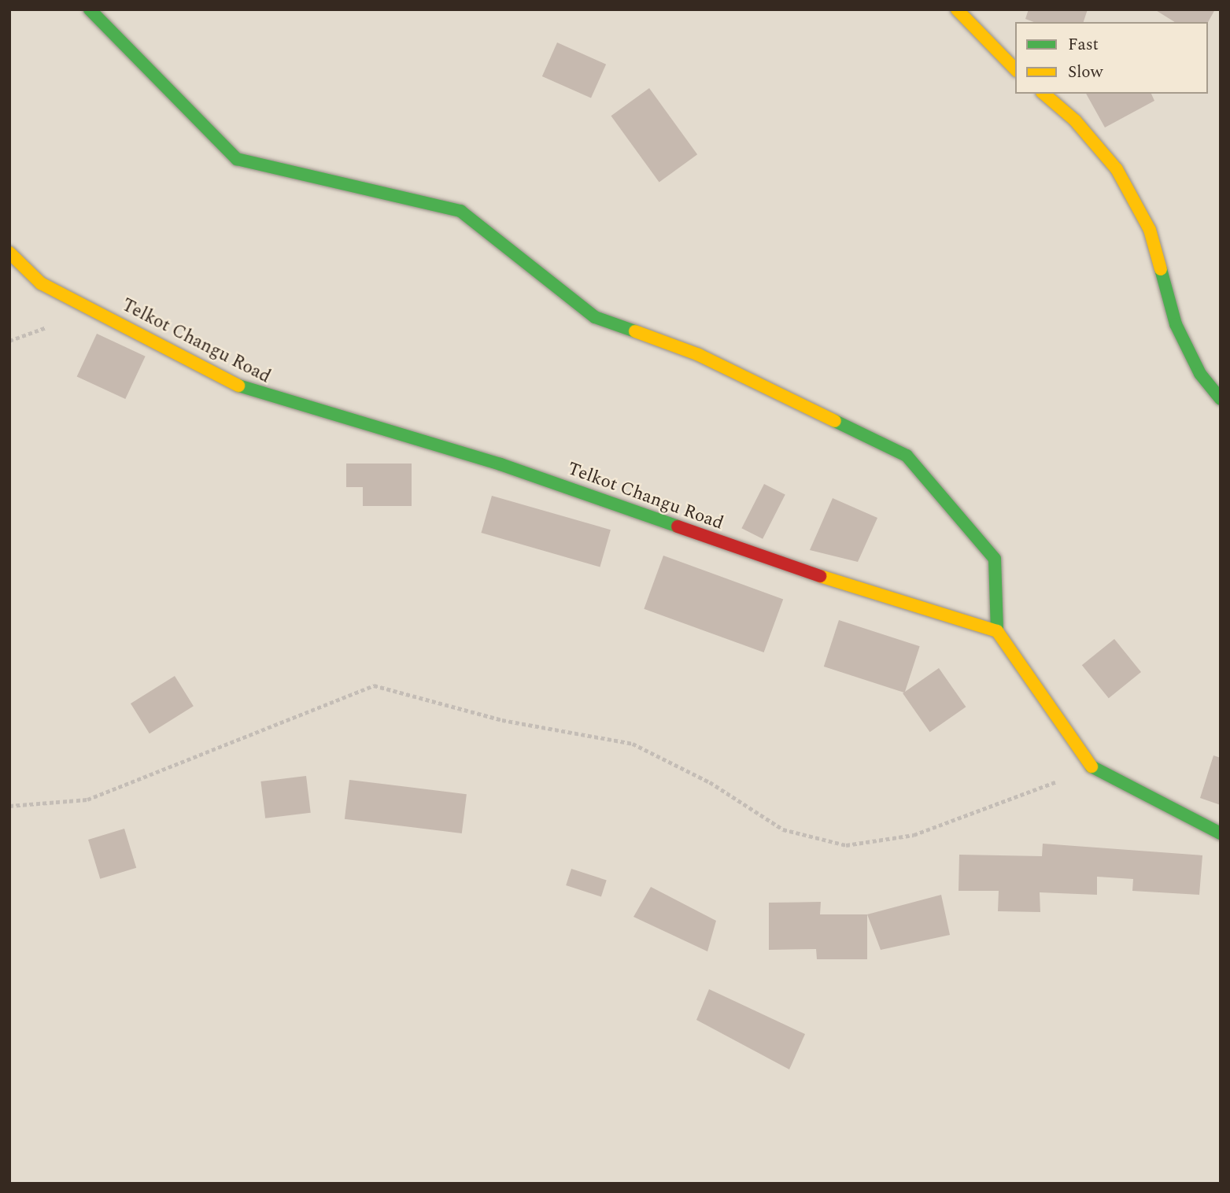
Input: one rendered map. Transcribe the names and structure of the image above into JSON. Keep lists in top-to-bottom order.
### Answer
{
  "streets": {
    "street": ["Telkot Changu Road"]
  },
  "legend": ["Fast", "Slow"]
}
